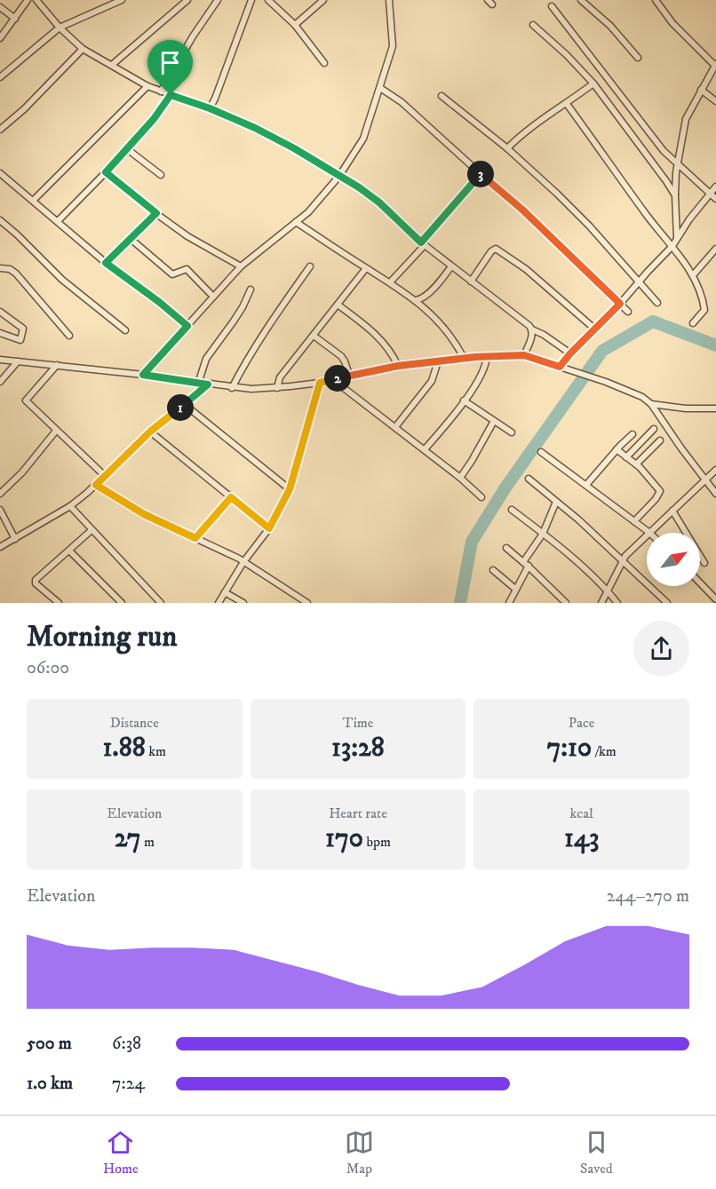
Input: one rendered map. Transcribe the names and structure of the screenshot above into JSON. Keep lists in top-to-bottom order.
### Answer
{
  "north": "top right",
  "page": {
    "pins": ["3", "2", "1"],
    "heading": ["Morning run", "06:00"],
    "stats": [
      ["Distance", "1.88 km"],
      ["Time", "13:28"],
      ["Pace", "7:10 /km"],
      ["Elevation", "27 m"],
      ["Heart rate", "170 bpm"],
      ["kcal", "143"]
    ],
    "chart": ["Elevation", "244–270 m"],
    "list": [
      {
        "name": "500 m",
        "note": "6:38"
      },
      {
        "name": "1.0 km",
        "note": "7:24"
      }
    ],
    "tabs": ["Home", "Map", "Saved"]
  }
}
